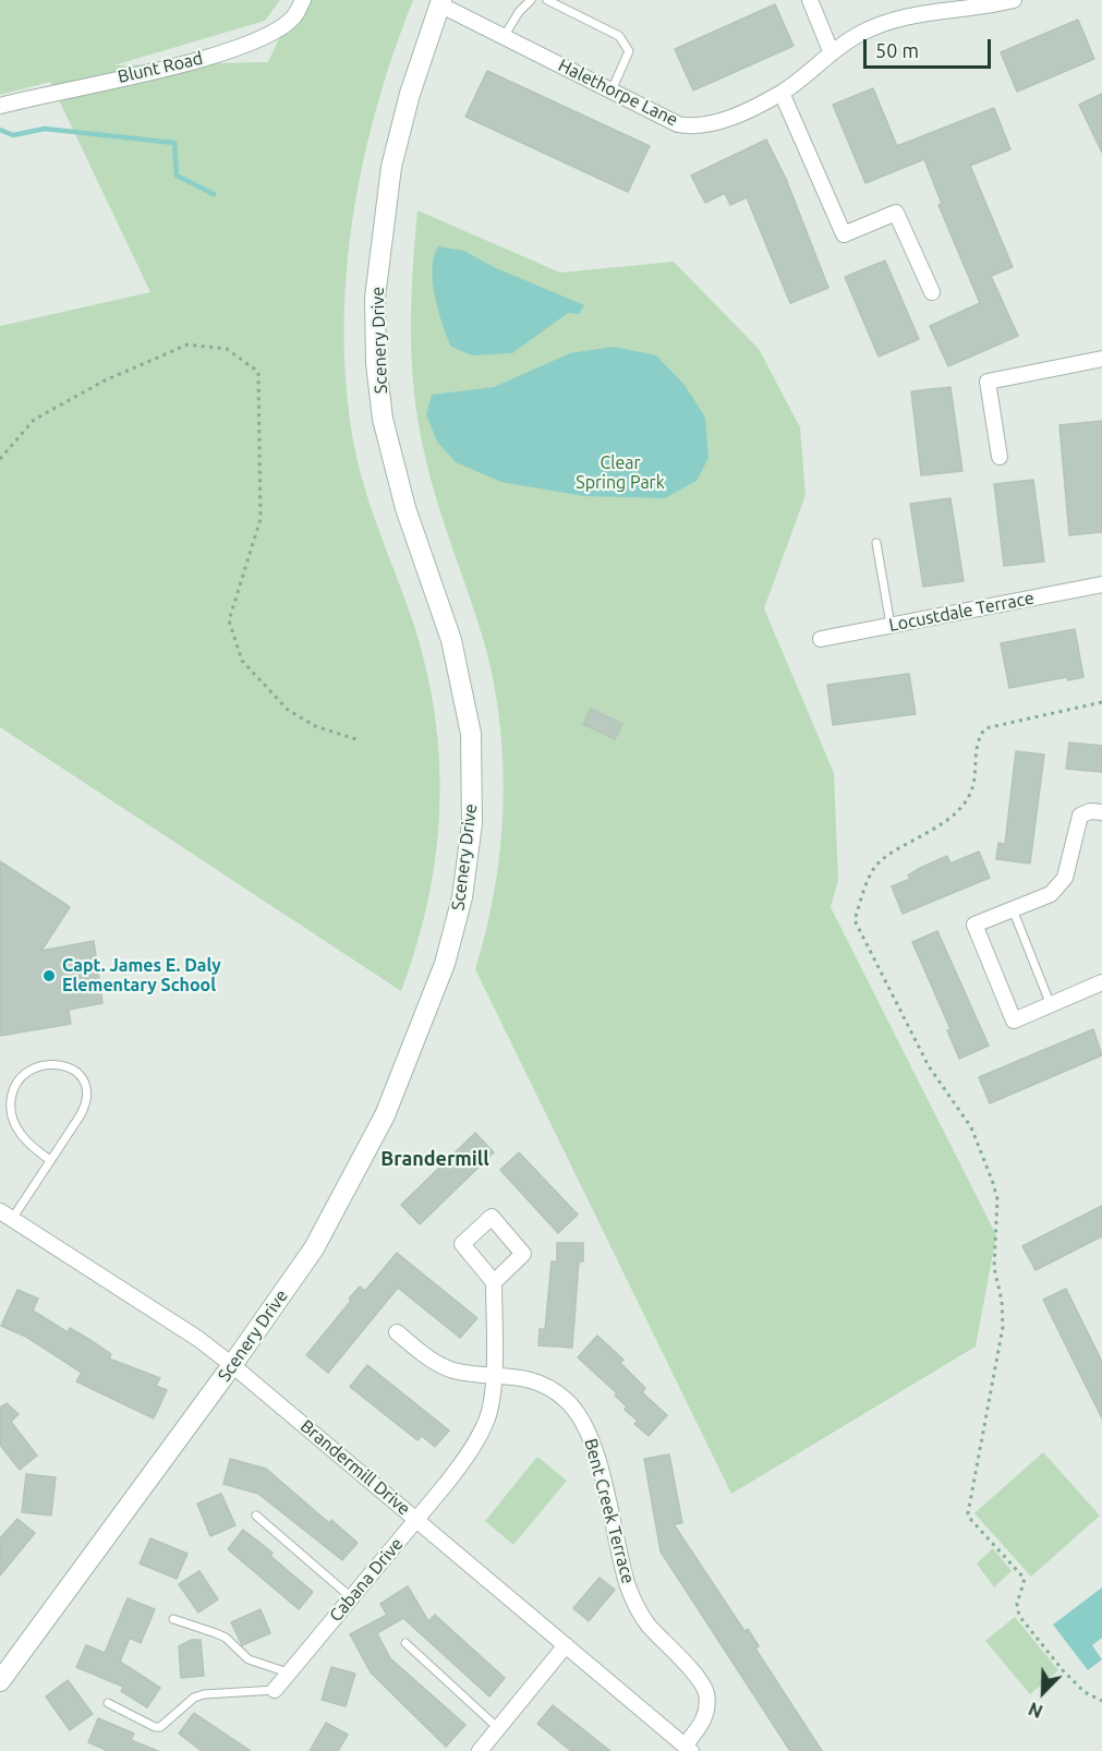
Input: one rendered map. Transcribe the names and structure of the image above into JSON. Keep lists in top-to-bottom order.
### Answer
{
  "streets": {
    "street": [
      "Blunt Road",
      "Halethorpe Lane",
      "Scenery Drive",
      "Locustdale Terrace",
      "Brandermill Drive",
      "Bent Creek Terrace",
      "Cabana Drive"
    ]
  },
  "crossings": [
    ["Halethorpe Lane", "Scenery Drive"],
    ["Scenery Drive", "Brandermill Drive"],
    ["Brandermill Drive", "Bent Creek Terrace"],
    ["Brandermill Drive", "Cabana Drive"],
    ["Bent Creek Terrace", "Cabana Drive"]
  ],
  "districts": ["Brandermill"],
  "parks": ["Clear Spring Park"],
  "places": ["Capt. James E. Daly Elementary School"],
  "scale_bar": "50 m",
  "north": "bottom left"
}
